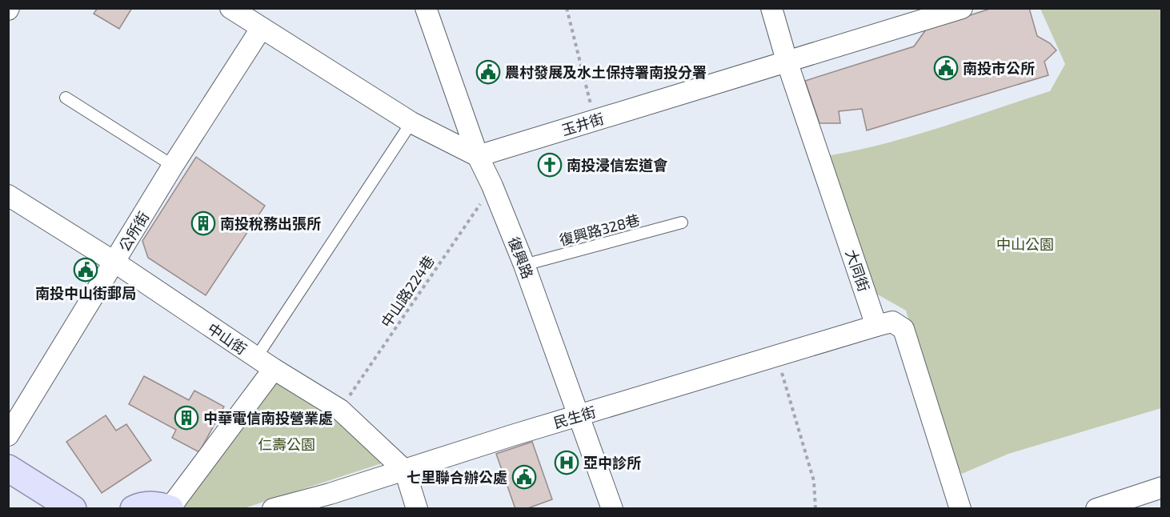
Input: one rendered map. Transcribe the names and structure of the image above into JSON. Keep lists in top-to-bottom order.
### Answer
{
  "streets": {
    "street": [
      "玉井街",
      "公所街",
      "復興路",
      "大同街",
      "中山街",
      "民生街"
    ],
    "lane": ["復興路328巷"],
    "path": ["中山路224巷"]
  },
  "crossings": [
    ["玉井街", "復興路"],
    ["玉井街", "大同街"],
    ["復興路328巷", "復興路"],
    ["公所街", "中山街"],
    ["復興路", "中山路224巷"],
    ["復興路", "民生街"],
    ["大同街", "民生街"],
    ["中山路224巷", "中山街"],
    ["中山街", "民生街"]
  ],
  "parks": ["中山公園", "仁壽公園"],
  "places": {
    "public building": [
      "南投市公所",
      "農村發展及水土保持署南投分署",
      "南投中山街郵局",
      "七里聯合辦公處"
    ],
    "church": ["南投浸信宏道會"],
    "building": ["南投稅務出張所", "中華電信南投營業處"],
    "hospital": ["亞中診所"]
  }
}
